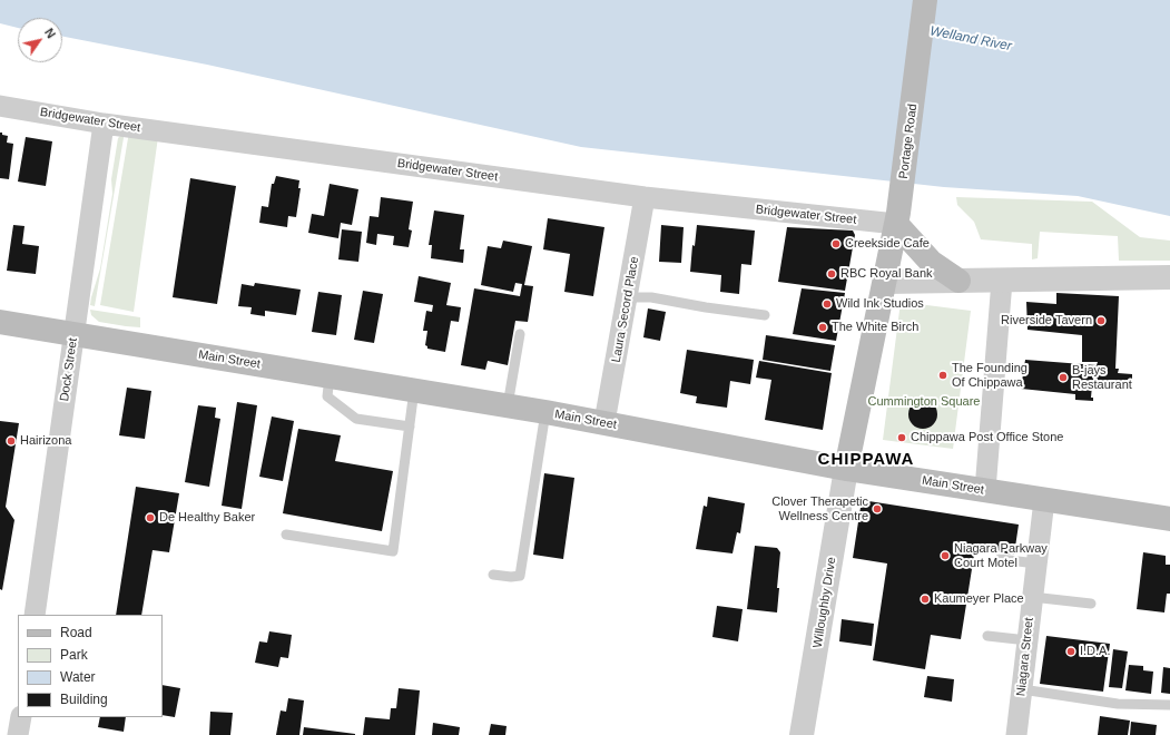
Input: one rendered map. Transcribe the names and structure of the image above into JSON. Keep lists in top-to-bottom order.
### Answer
{
  "streets": {
    "main road": ["Portage Road", "Main Street"],
    "street": [
      "Bridgewater Street",
      "Laura Secord Place",
      "Dock Street",
      "Willoughby Drive",
      "Niagara Street"
    ]
  },
  "crossings": [
    ["Bridgewater Street", "Portage Road"],
    ["Bridgewater Street", "Laura Secord Place"],
    ["Bridgewater Street", "Dock Street"],
    ["Portage Road", "Main Street"],
    ["Portage Road", "Willoughby Drive"],
    ["Laura Secord Place", "Main Street"],
    ["Main Street", "Dock Street"],
    ["Main Street", "Willoughby Drive"],
    ["Main Street", "Niagara Street"]
  ],
  "districts": ["CHIPPAWA"],
  "water": ["Welland River"],
  "parks": ["Cummington Square"],
  "places": [
    "Creekside Cafe",
    "RBC Royal Bank",
    "Wild Ink Studios",
    "Riverside Tavern",
    "The White Birch",
    "The Founding Of Chippawa",
    "B-jays Restaurant",
    "Chippawa Post Office Stone",
    "Hairizona",
    "Clover Therapetic Wellness Centre",
    "De Healthy Baker",
    "Niagara Parkway Court Motel",
    "Kaumeyer Place",
    "I.D.A."
  ],
  "legend": [
    "Road",
    "Park",
    "Water",
    "Building"
  ],
  "north": "top right"
}
